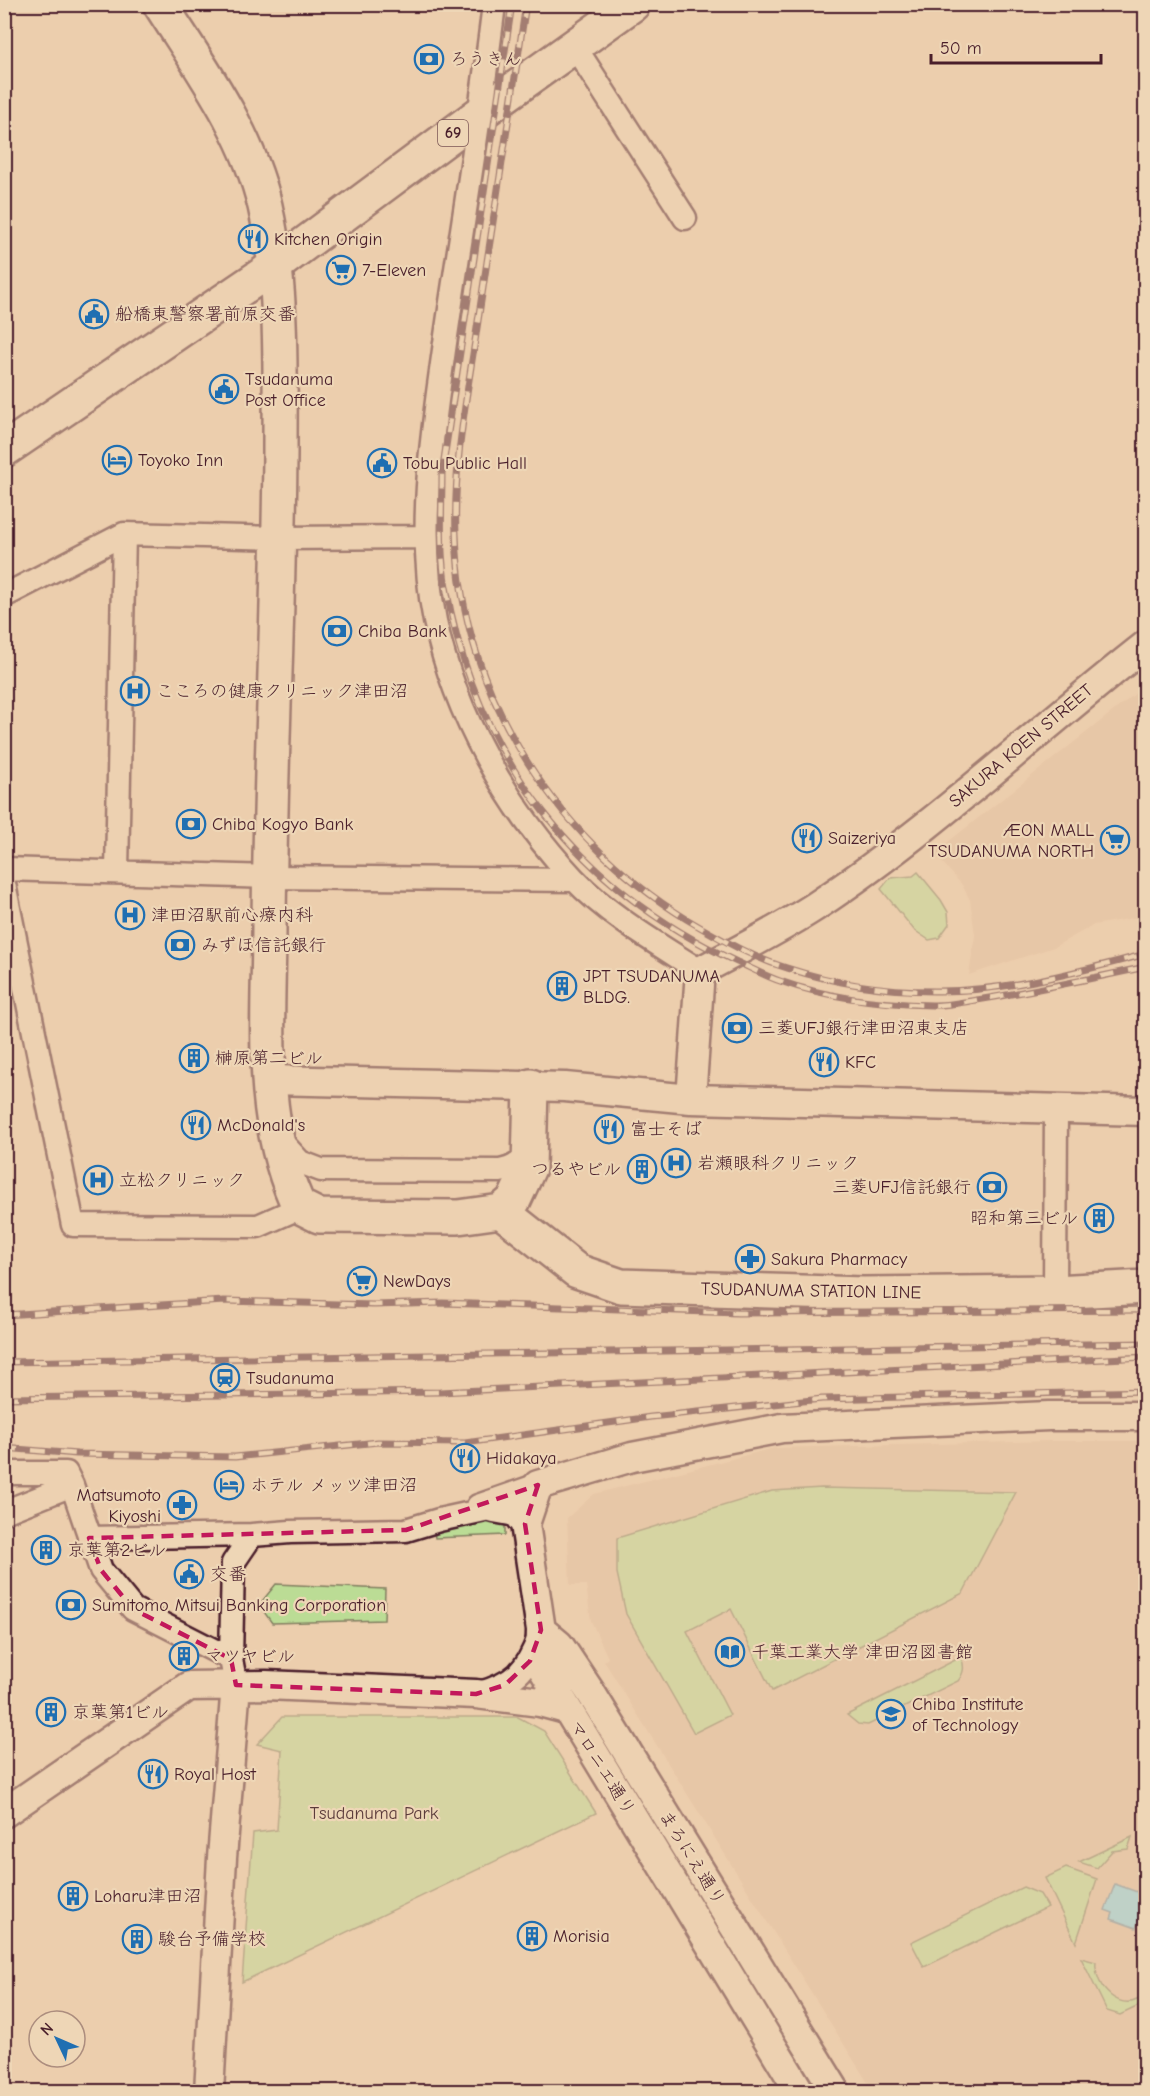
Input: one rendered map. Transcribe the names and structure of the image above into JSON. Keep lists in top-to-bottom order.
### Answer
{
  "streets": {
    "main road": ["69", "TSUDANUMA STATION LINE"],
    "street": ["SAKURA KOEN STREET", "マロニエ通り", "まろにえ通り"]
  },
  "crossings": [
    ["マロニエ通り", "まろにえ通り"]
  ],
  "parks": ["Tsudanuma Park"],
  "places": {
    "bank": [
      "ろうきん",
      "Chiba Bank",
      "Chiba Kogyo Bank",
      "みずほ信託銀行",
      "三菱UFJ銀行津田沼東支店",
      "三菱UFJ信託銀行",
      "Sumitomo Mitsui Banking Corporation"
    ],
    "restaurant": [
      "Kitchen Origin",
      "Saizeriya",
      "KFC",
      "McDonald's",
      "富士そば",
      "Hidakaya",
      "Royal Host"
    ],
    "supermarket": ["7-Eleven", "ÆON MALL TSUDANUMA NORTH", "NewDays"],
    "public building": [
      "船橋東警察署前原交番",
      "Tsudanuma Post Office",
      "Tobu Public Hall",
      "交番"
    ],
    "hotel": ["Toyoko Inn", "ホテル メッツ津田沼"],
    "hospital": [
      "こころの健康クリニック津田沼",
      "津田沼駅前心療内科",
      "岩瀬眼科クリニック",
      "立松クリニック"
    ],
    "building": [
      "JPT TSUDANUMA BLDG.",
      "榊原第二ビル",
      "つるやビル",
      "昭和第三ビル",
      "京葉第2ビル",
      "マツヤビル",
      "京葉第1ビル",
      "Loharu津田沼",
      "Morisia",
      "駿台予備学校"
    ],
    "pharmacy": ["Sakura Pharmacy", "Matsumoto Kiyoshi"],
    "station": ["Tsudanuma"],
    "library": ["千葉工業大学 津田沼図書館"],
    "school or university": ["Chiba Institute of Technology"]
  },
  "scale_bar": "50 m",
  "north": "top left"
}
